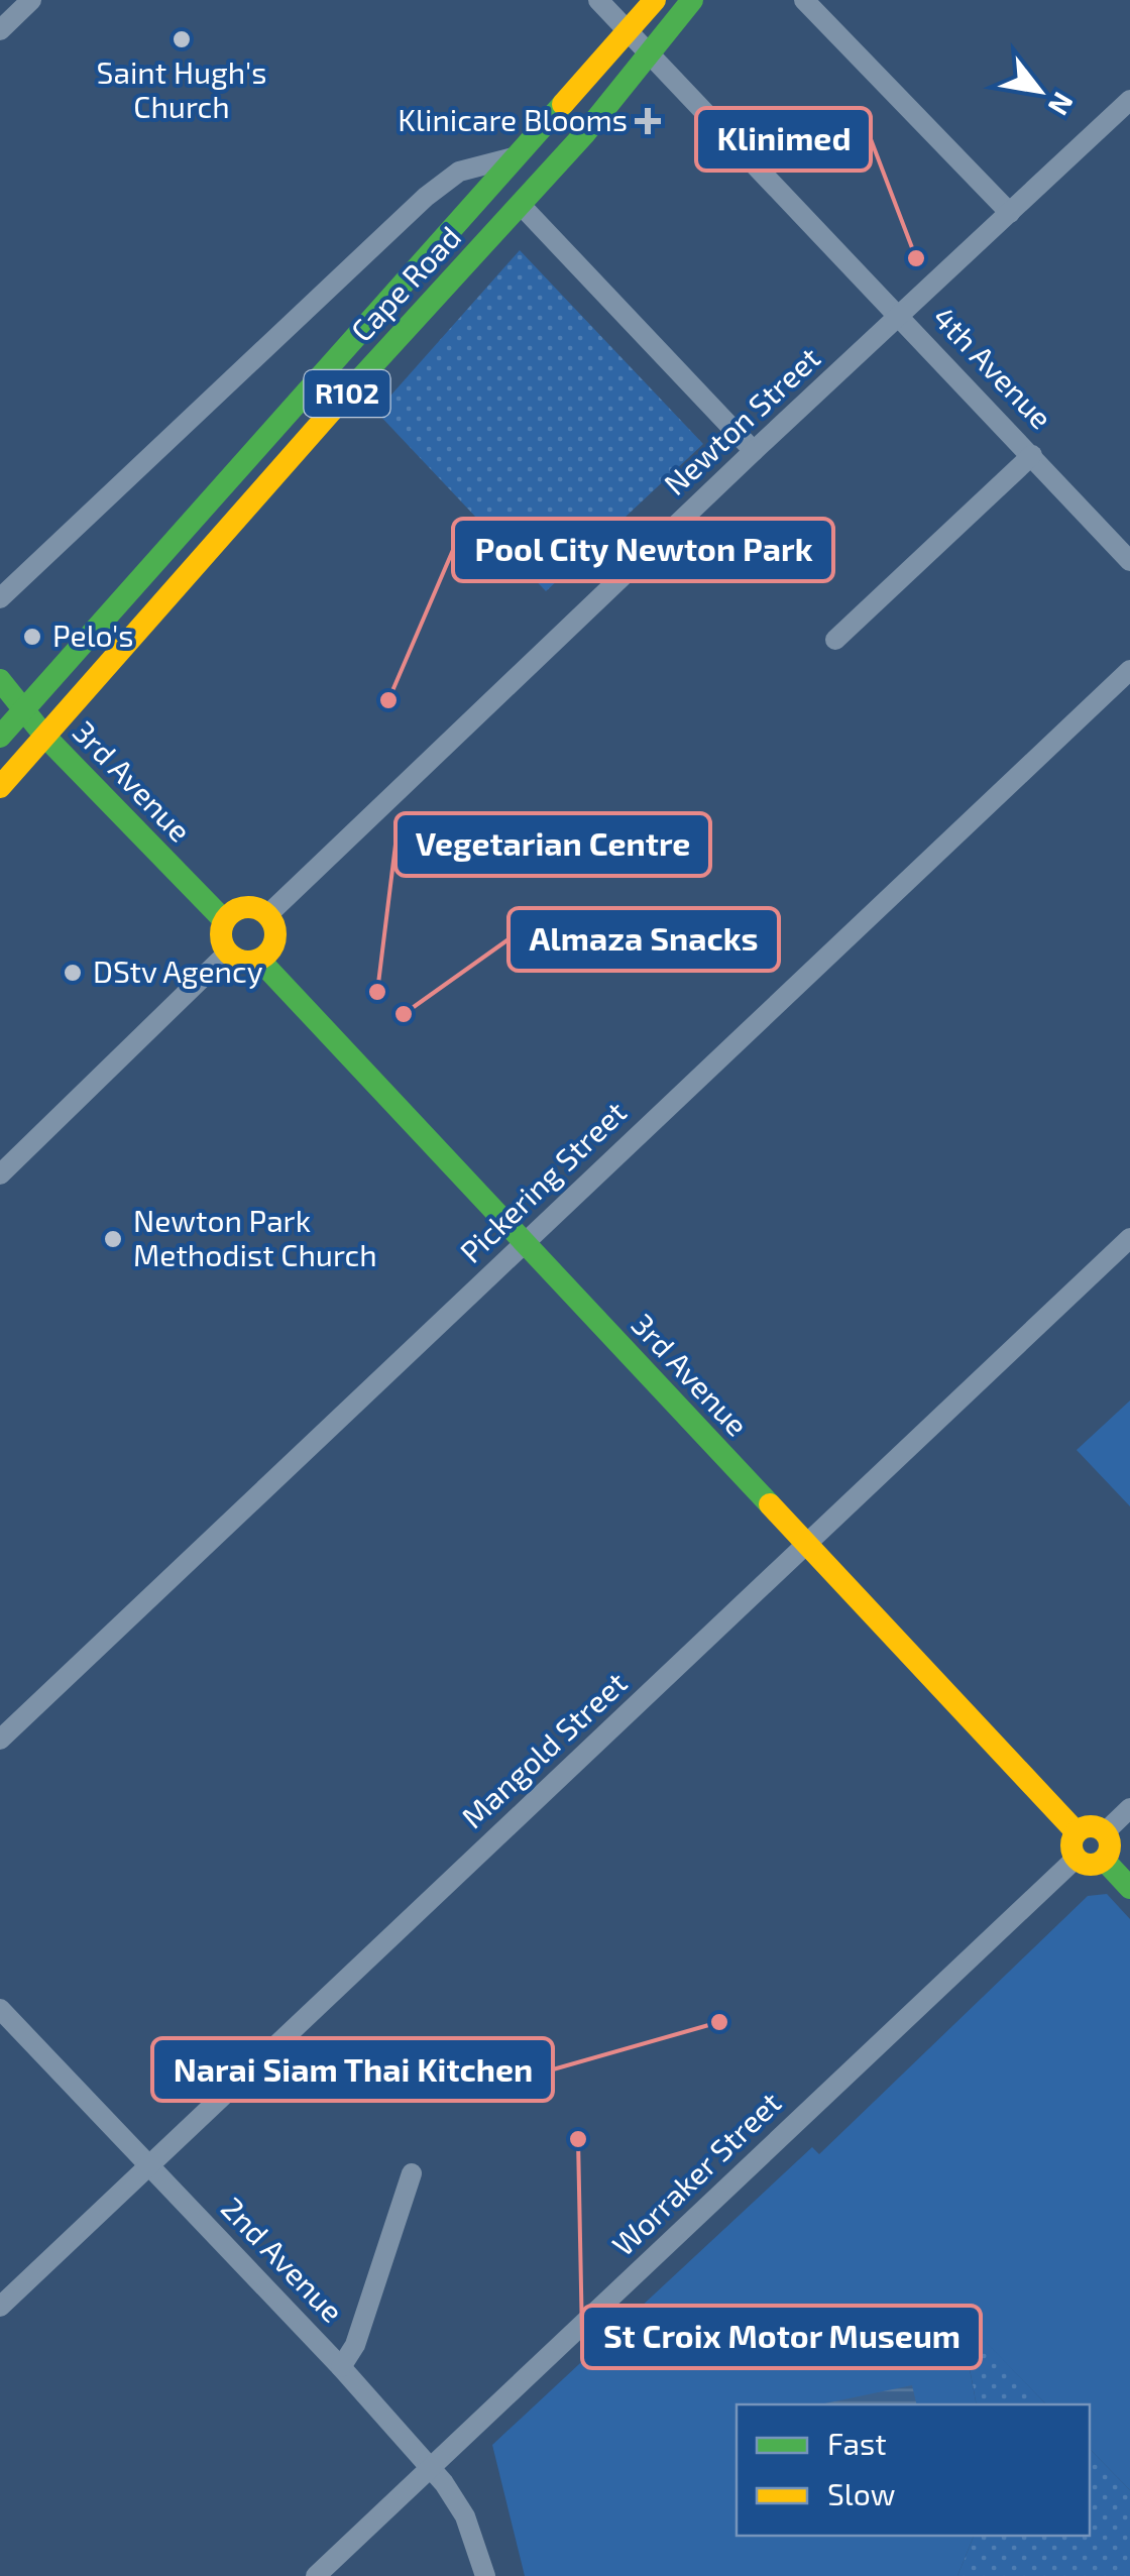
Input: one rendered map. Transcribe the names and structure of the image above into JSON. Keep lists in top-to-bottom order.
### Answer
{
  "streets": {
    "main road": ["Cape Road", "R102", "3rd Avenue"],
    "street": [
      "4th Avenue",
      "Newton Street",
      "Pickering Street",
      "Mangold Street",
      "Worraker Street",
      "2nd Avenue"
    ]
  },
  "crossings": [
    ["Cape Road", "4th Avenue"],
    ["Cape Road", "3rd Avenue"],
    ["4th Avenue", "Newton Street"],
    ["Newton Street", "3rd Avenue"],
    ["3rd Avenue", "Pickering Street"],
    ["3rd Avenue", "Mangold Street"],
    ["3rd Avenue", "Worraker Street"],
    ["Mangold Street", "2nd Avenue"],
    ["Worraker Street", "2nd Avenue"]
  ],
  "places": {
    "other": [
      "Saint Hugh's Church",
      "Klinimed",
      "Pelo's",
      "Pool City Newton Park",
      "DStv Agency",
      "Vegetarian Centre",
      "Almaza Snacks",
      "Newton Park Methodist Church",
      "Narai Siam Thai Kitchen",
      "St Croix Motor Museum"
    ],
    "health": ["Klinicare Blooms"]
  },
  "legend": ["Fast", "Slow"],
  "north": "bottom right"
}
